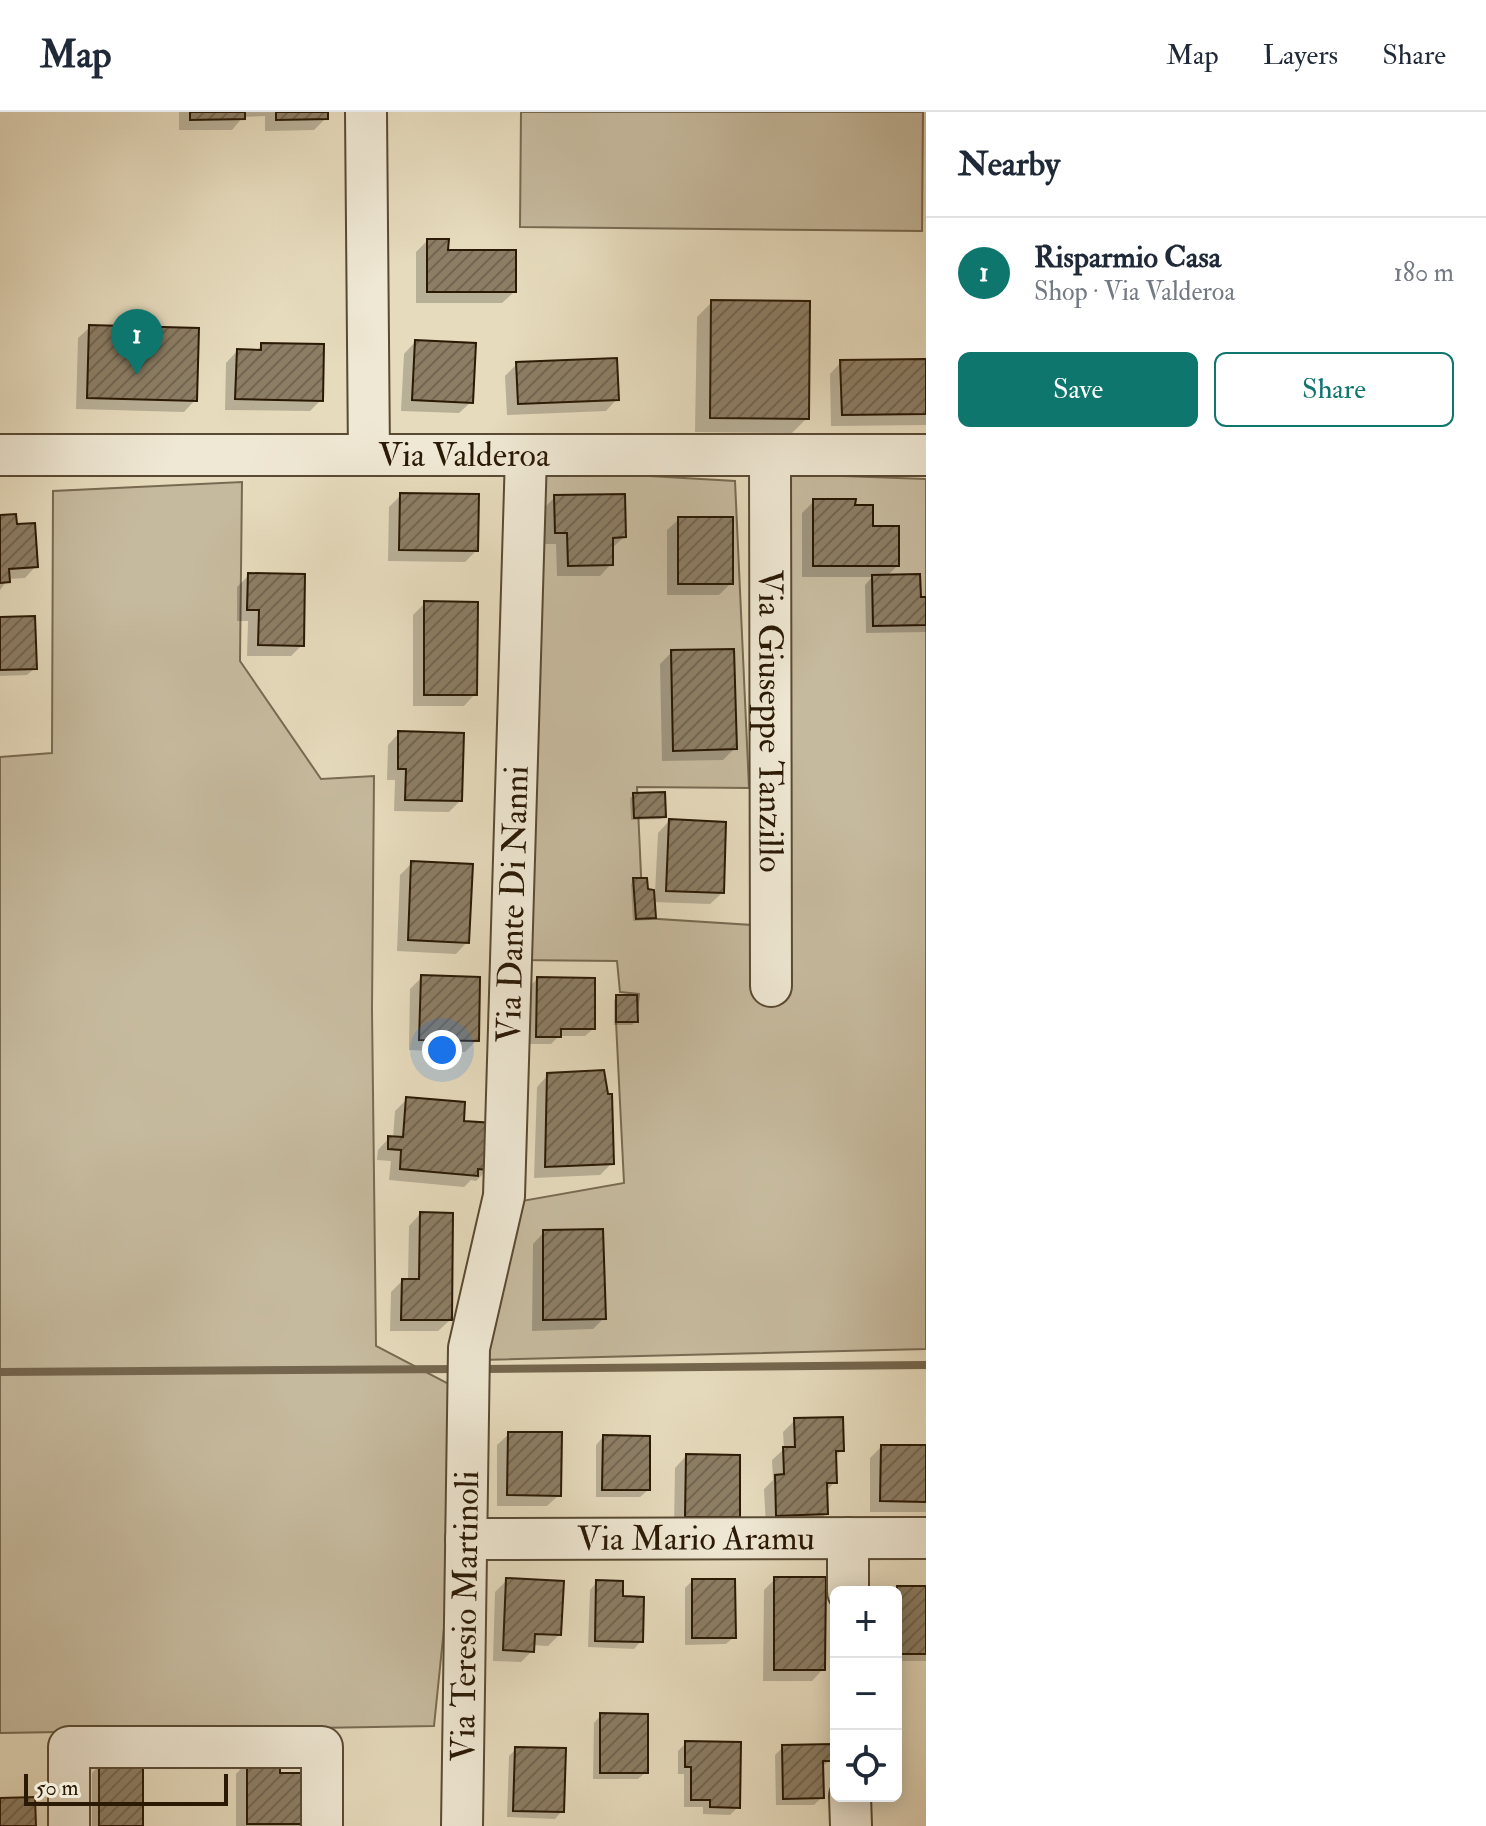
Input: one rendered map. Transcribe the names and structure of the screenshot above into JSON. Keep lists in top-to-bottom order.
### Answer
{
  "streets": {
    "street": [
      "Via Valderoa",
      "Via Giuseppe Tanzillo",
      "Via Dante Di Nanni",
      "Via Mario Aramu",
      "Via Teresio Martinoli"
    ]
  },
  "crossings": [
    ["Via Valderoa", "Via Giuseppe Tanzillo"],
    ["Via Valderoa", "Via Dante Di Nanni"],
    ["Via Dante Di Nanni", "Via Teresio Martinoli"],
    ["Via Mario Aramu", "Via Teresio Martinoli"]
  ],
  "scale_bar": "50 m",
  "page": {
    "header": "Map",
    "nav": ["Map", "Layers", "Share"],
    "heading": "Nearby",
    "list": [
      {
        "mark": "1",
        "name": "Risparmio Casa",
        "note": "Shop · Via Valderoa",
        "value": "180 m"
      }
    ],
    "pins": "1",
    "buttons": ["Save", "Share"],
    "map_buttons": ["+", "−"],
    "scale": "50 m"
  }
}
